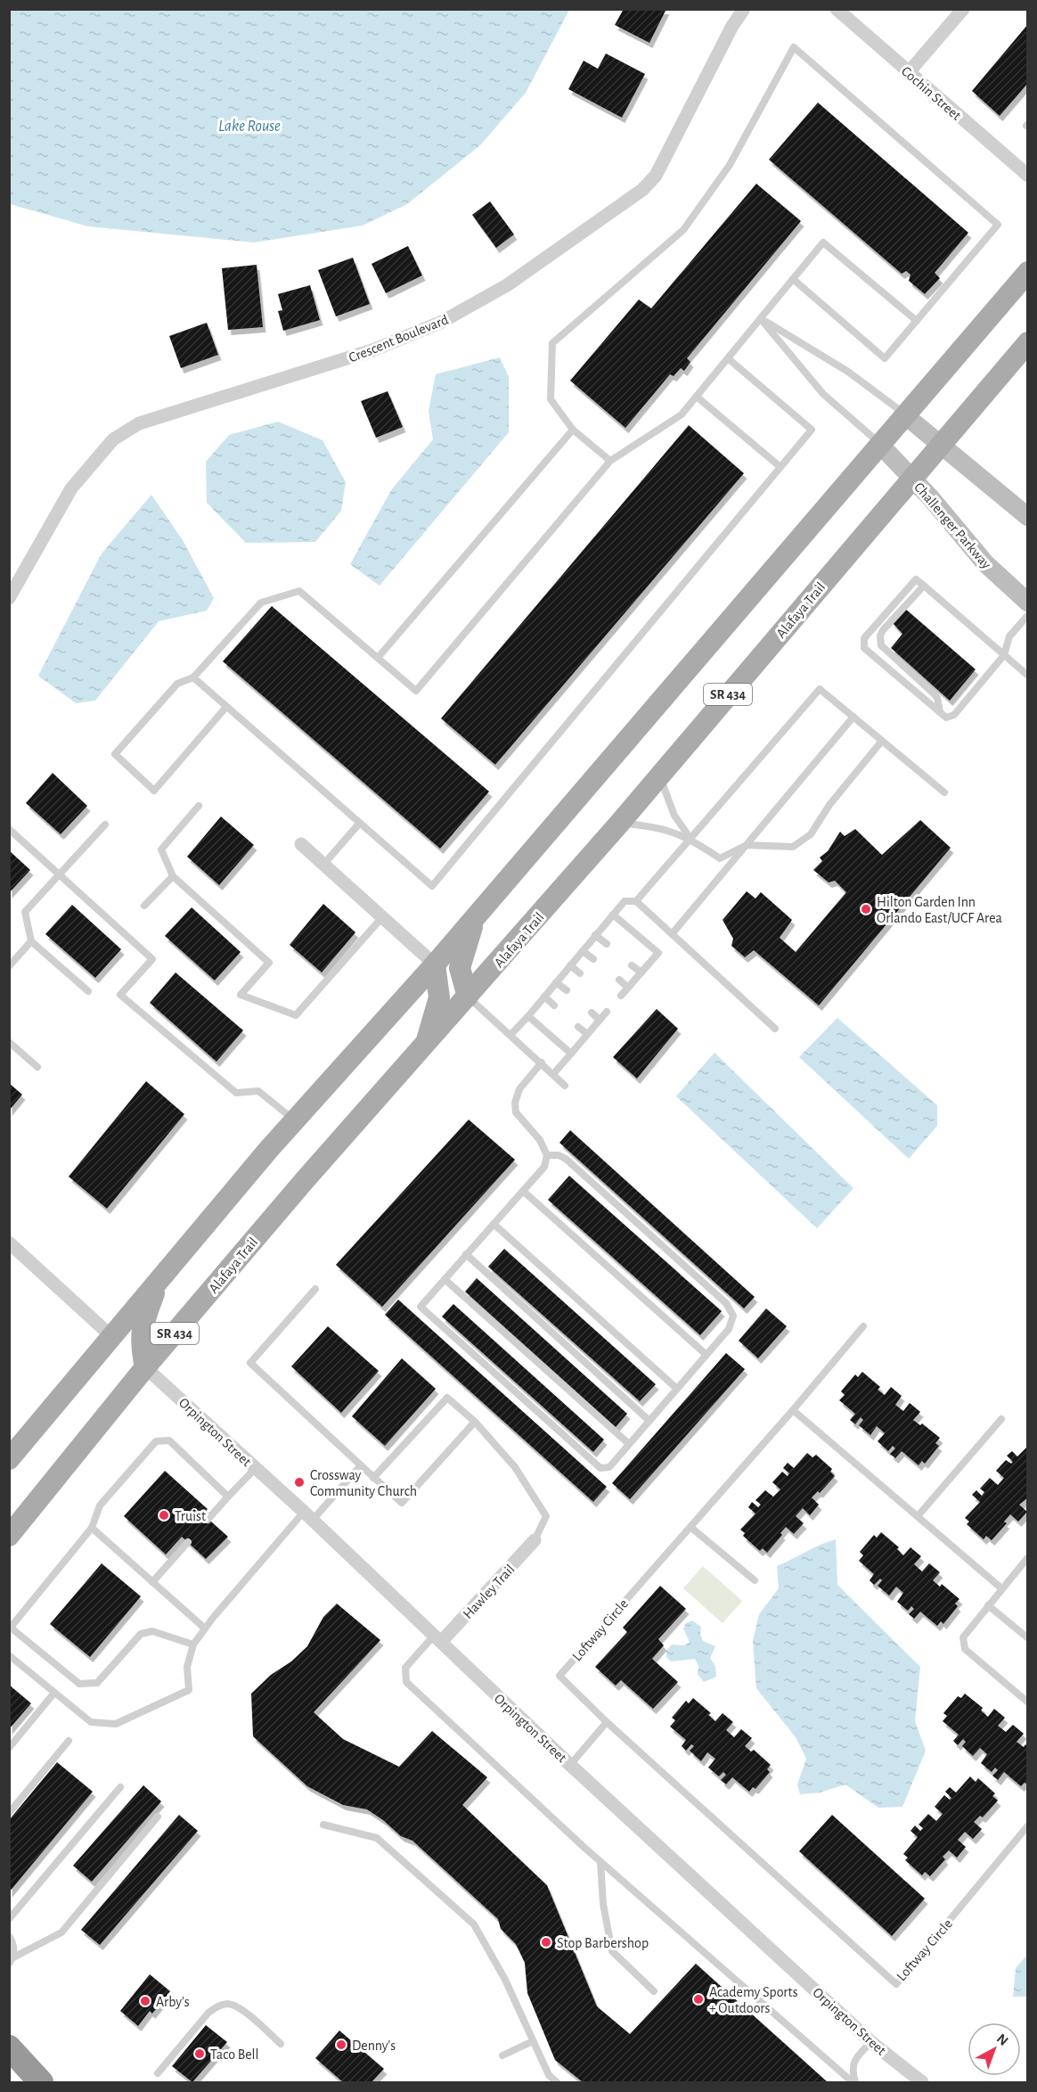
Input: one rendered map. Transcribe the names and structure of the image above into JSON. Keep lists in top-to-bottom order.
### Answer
{
  "streets": {
    "main road": ["Challenger Parkway", "Alafaya Trail", "SR 434"],
    "street": [
      "Cochin Street",
      "Crescent Boulevard",
      "Orpington Street",
      "Hawley Trail"
    ],
    "lane": ["Loftway Circle"]
  },
  "crossings": [
    ["Challenger Parkway", "Alafaya Trail"],
    ["Challenger Parkway", "SR 434"],
    ["Alafaya Trail", "Orpington Street"],
    ["Orpington Street", "Hawley Trail"]
  ],
  "water": ["Lake Rouse"],
  "places": [
    "Hilton Garden Inn Orlando East/UCF Area",
    "Crossway Community Church",
    "Truist",
    "Stop Barbershop",
    "Academy Sports + Outdoors",
    "Arby's",
    "Denny's",
    "Taco Bell"
  ],
  "north": "top right"
}
